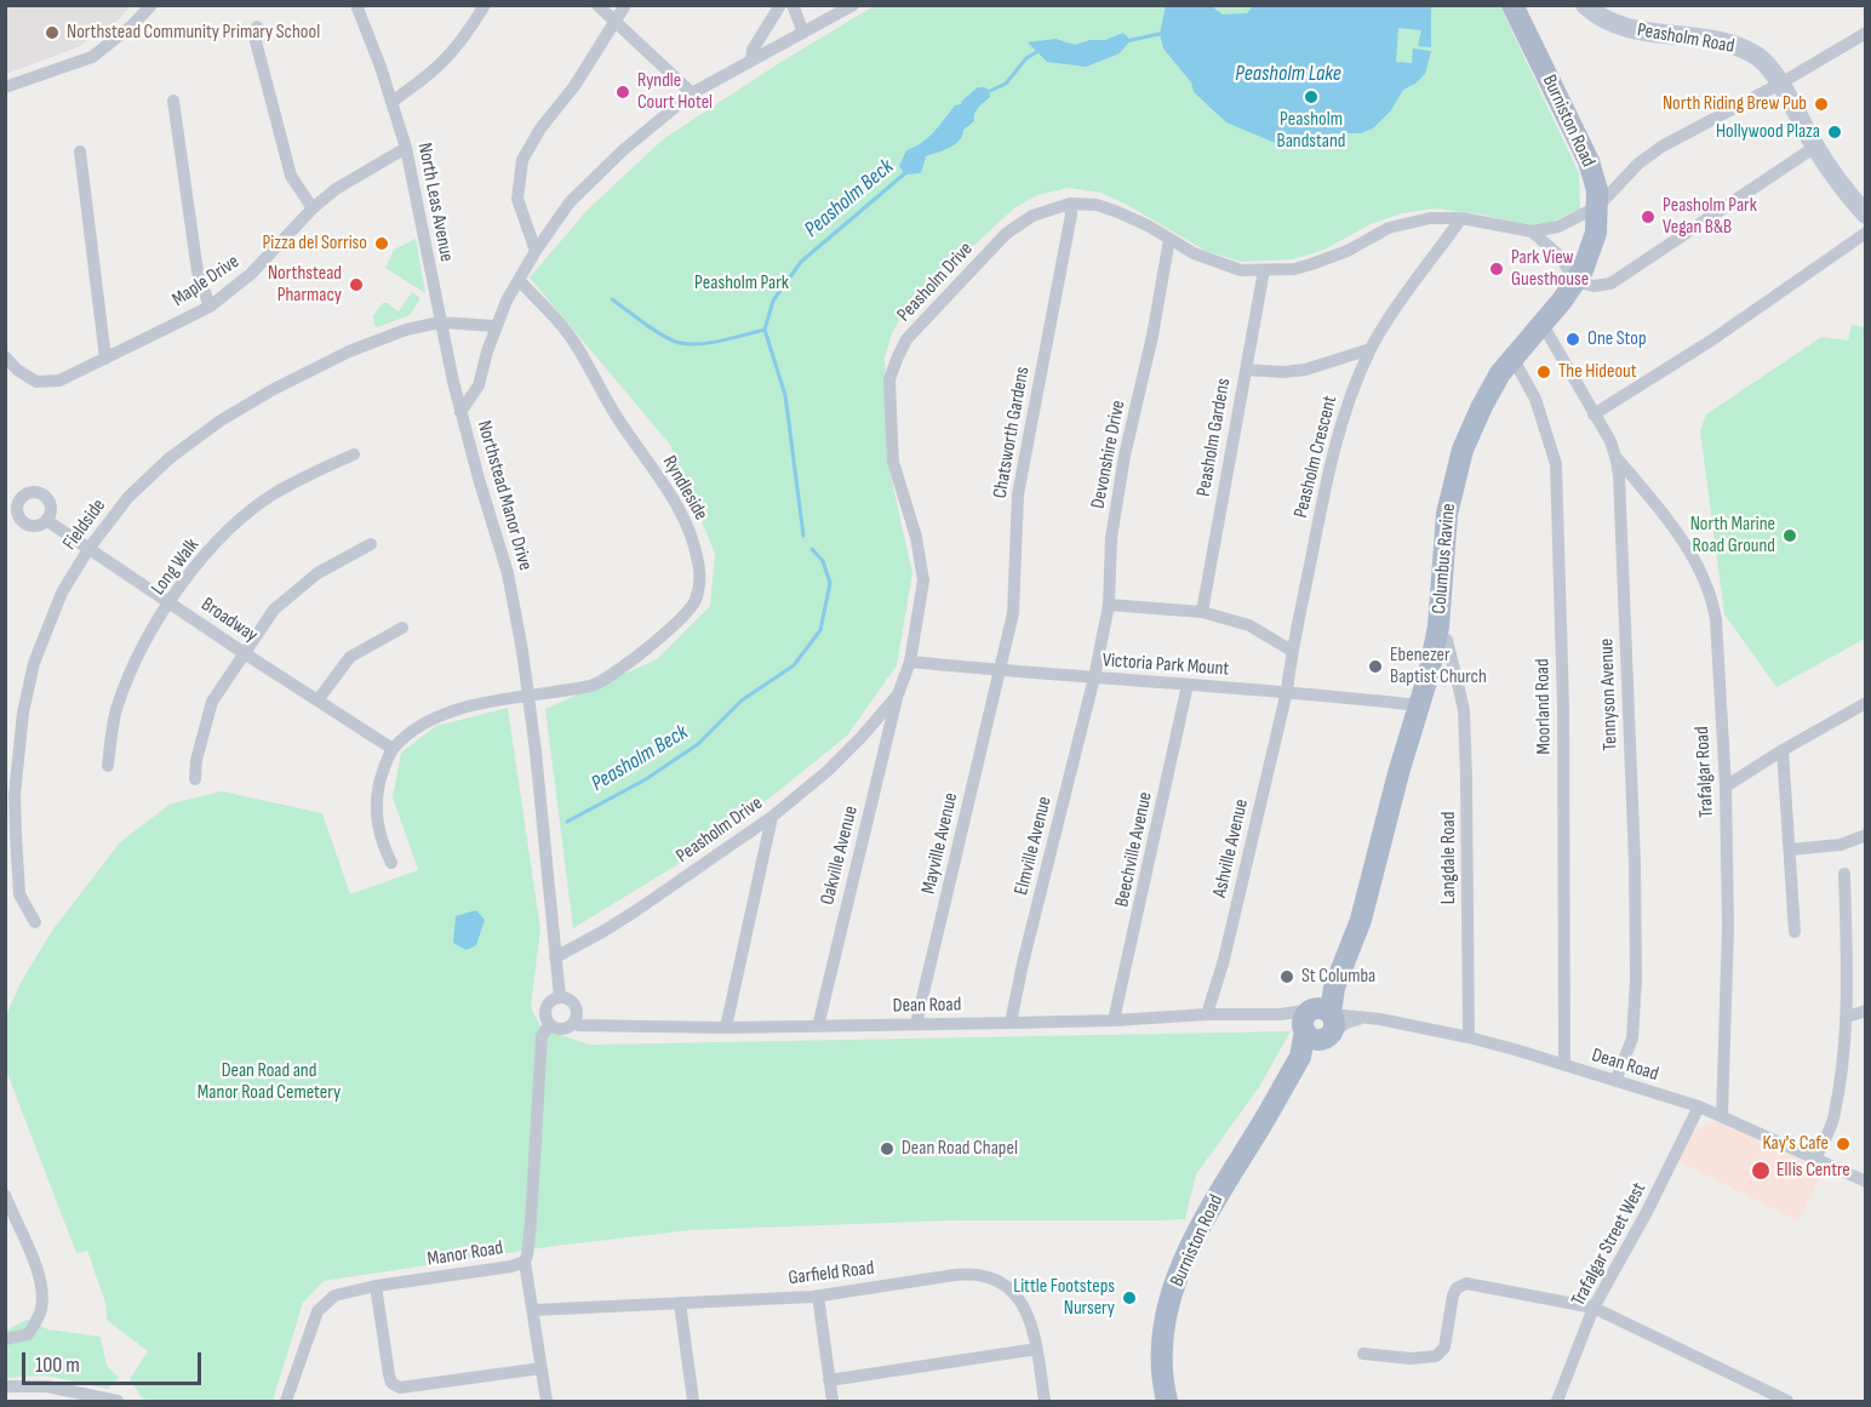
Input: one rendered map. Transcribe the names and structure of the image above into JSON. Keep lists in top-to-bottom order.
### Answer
{
  "streets": {
    "main road": ["Peasholm Road", "Burniston Road", "Columbus Ravine"],
    "street": [
      "North Leas Avenue",
      "Maple Drive",
      "Peasholm Drive",
      "Chatsworth Gardens",
      "Peasholm Gardens",
      "Devonshire Drive",
      "Peasholm Crescent",
      "Ryndleside",
      "Northstead Manor Drive",
      "Fieldside",
      "Long Walk",
      "Broadway",
      "Victoria Park Mount",
      "Tennyson Avenue",
      "Moorland Road",
      "Trafalgar Road",
      "Mayville Avenue",
      "Elmville Avenue",
      "Ashville Avenue",
      "Beechville Avenue",
      "Oakville Avenue",
      "Langdale Road",
      "Dean Road",
      "Trafalgar Street West",
      "Manor Road",
      "Garfield Road"
    ]
  },
  "crossings": [
    ["Peasholm Road", "Peasholm Drive"],
    ["Burniston Road", "Peasholm Drive"],
    ["Burniston Road", "Columbus Ravine"],
    ["Burniston Road", "Dean Road"],
    ["North Leas Avenue", "Maple Drive"],
    ["North Leas Avenue", "Northstead Manor Drive"],
    ["North Leas Avenue", "Fieldside"],
    ["Peasholm Drive", "Chatsworth Gardens"],
    ["Peasholm Drive", "Peasholm Gardens"],
    ["Peasholm Drive", "Devonshire Drive"],
    ["Peasholm Drive", "Peasholm Crescent"],
    ["Peasholm Drive", "Northstead Manor Drive"],
    ["Peasholm Drive", "Columbus Ravine"],
    ["Peasholm Drive", "Victoria Park Mount"],
    ["Peasholm Drive", "Oakville Avenue"],
    ["Chatsworth Gardens", "Victoria Park Mount"],
    ["Chatsworth Gardens", "Mayville Avenue"],
    ["Devonshire Drive", "Victoria Park Mount"],
    ["Devonshire Drive", "Elmville Avenue"],
    ["Peasholm Crescent", "Victoria Park Mount"],
    ["Peasholm Crescent", "Ashville Avenue"],
    ["Ryndleside", "Northstead Manor Drive"],
    ["Ryndleside", "Broadway"],
    ["Northstead Manor Drive", "Fieldside"],
    ["Northstead Manor Drive", "Dean Road"],
    ["Northstead Manor Drive", "Manor Road"],
    ["Fieldside", "Broadway"],
    ["Columbus Ravine", "Victoria Park Mount"],
    ["Columbus Ravine", "Tennyson Avenue"],
    ["Columbus Ravine", "Moorland Road"],
    ["Columbus Ravine", "Langdale Road"],
    ["Columbus Ravine", "Dean Road"],
    ["Long Walk", "Broadway"],
    ["Victoria Park Mount", "Mayville Avenue"],
    ["Victoria Park Mount", "Elmville Avenue"],
    ["Victoria Park Mount", "Ashville Avenue"],
    ["Victoria Park Mount", "Beechville Avenue"],
    ["Tennyson Avenue", "Trafalgar Road"],
    ["Tennyson Avenue", "Dean Road"],
    ["Moorland Road", "Dean Road"],
    ["Trafalgar Road", "Dean Road"],
    ["Mayville Avenue", "Dean Road"],
    ["Elmville Avenue", "Dean Road"],
    ["Ashville Avenue", "Dean Road"],
    ["Beechville Avenue", "Dean Road"],
    ["Oakville Avenue", "Dean Road"],
    ["Langdale Road", "Dean Road"],
    ["Dean Road", "Trafalgar Street West"],
    ["Dean Road", "Manor Road"]
  ],
  "water": ["Peasholm Lake", "Peasholm Beck"],
  "parks": ["Peasholm Park", "Dean Road and Manor Road Cemetery"],
  "places": [
    "Northstead Community Primary School",
    "Ryndle Court Hotel",
    "Peasholm Bandstand",
    "North Riding Brew Pub",
    "Hollywood Plaza",
    "Peasholm Park Vegan B&B",
    "Pizza del Sorriso",
    "Park View Guesthouse",
    "Northstead Pharmacy",
    "One Stop",
    "The Hideout",
    "North Marine Road Ground",
    "Ebenezer Baptist Church",
    "St Columba",
    "Kay's Cafe",
    "Dean Road Chapel",
    "Ellis Centre",
    "Little Footsteps Nursery"
  ],
  "scale_bar": "100 m"
}
